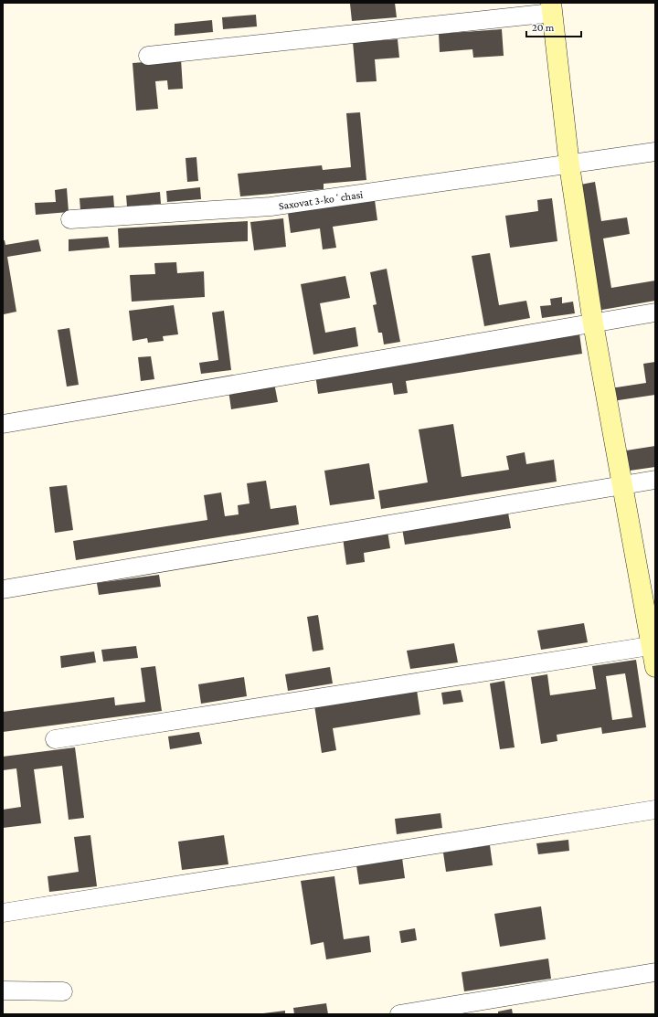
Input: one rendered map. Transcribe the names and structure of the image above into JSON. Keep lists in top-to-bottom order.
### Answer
{
  "streets": {
    "street": ["Saxovat 3-koʻchasi"]
  },
  "scale_bar": "20 m"
}
